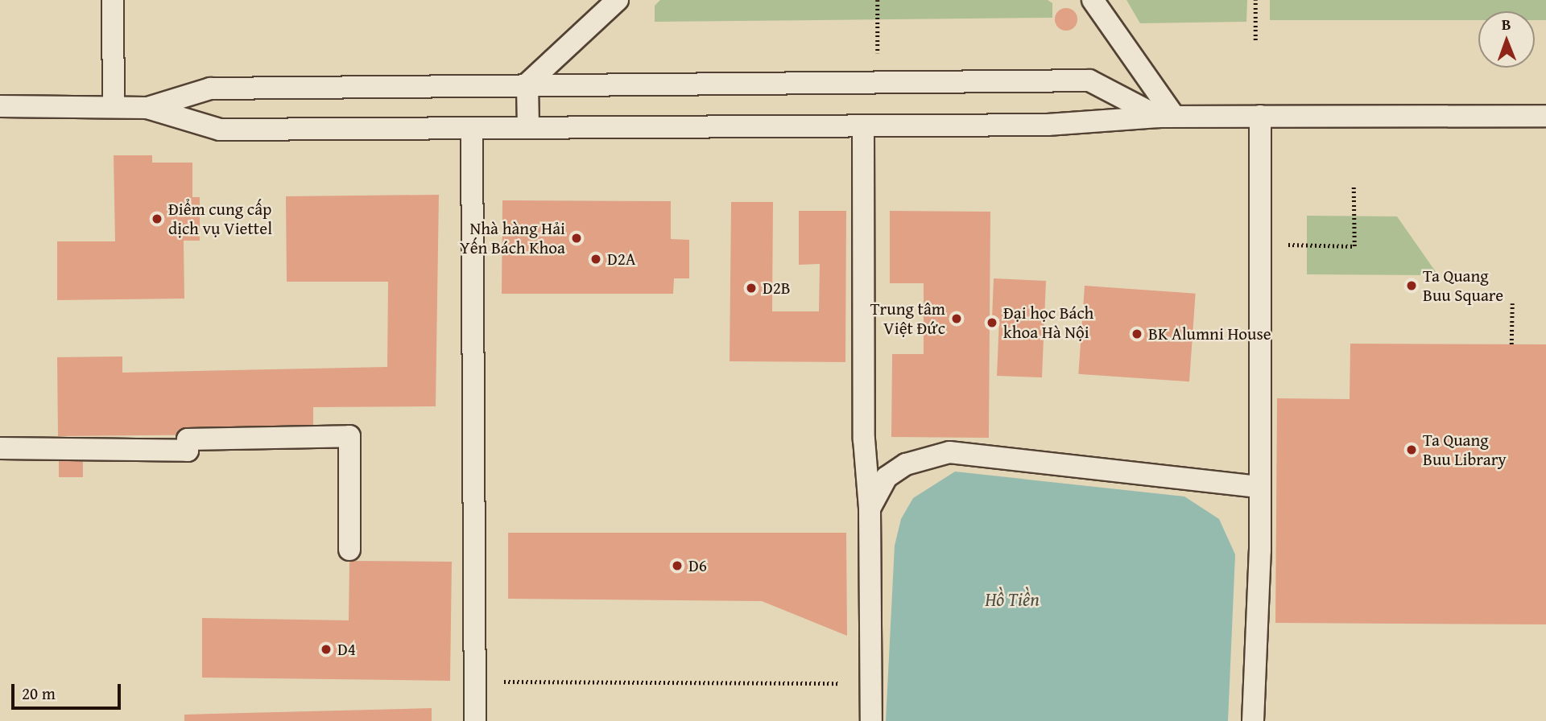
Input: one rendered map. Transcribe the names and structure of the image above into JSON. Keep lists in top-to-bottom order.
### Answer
{
  "water": ["Hồ Tiền"],
  "places": [
    "Điểm cung cấp dịch vụ Viettel",
    "Nhà hàng Hải Yến Bách Khoa",
    "D2A",
    "Ta Quang Buu Square",
    "D2B",
    "Trung tâm Việt Đức",
    "Đại học Bách khoa Hà Nội",
    "BK Alumni House",
    "Ta Quang Buu Library",
    "D6",
    "D4"
  ],
  "scale_bar": "20 m",
  "north": "top"
}
